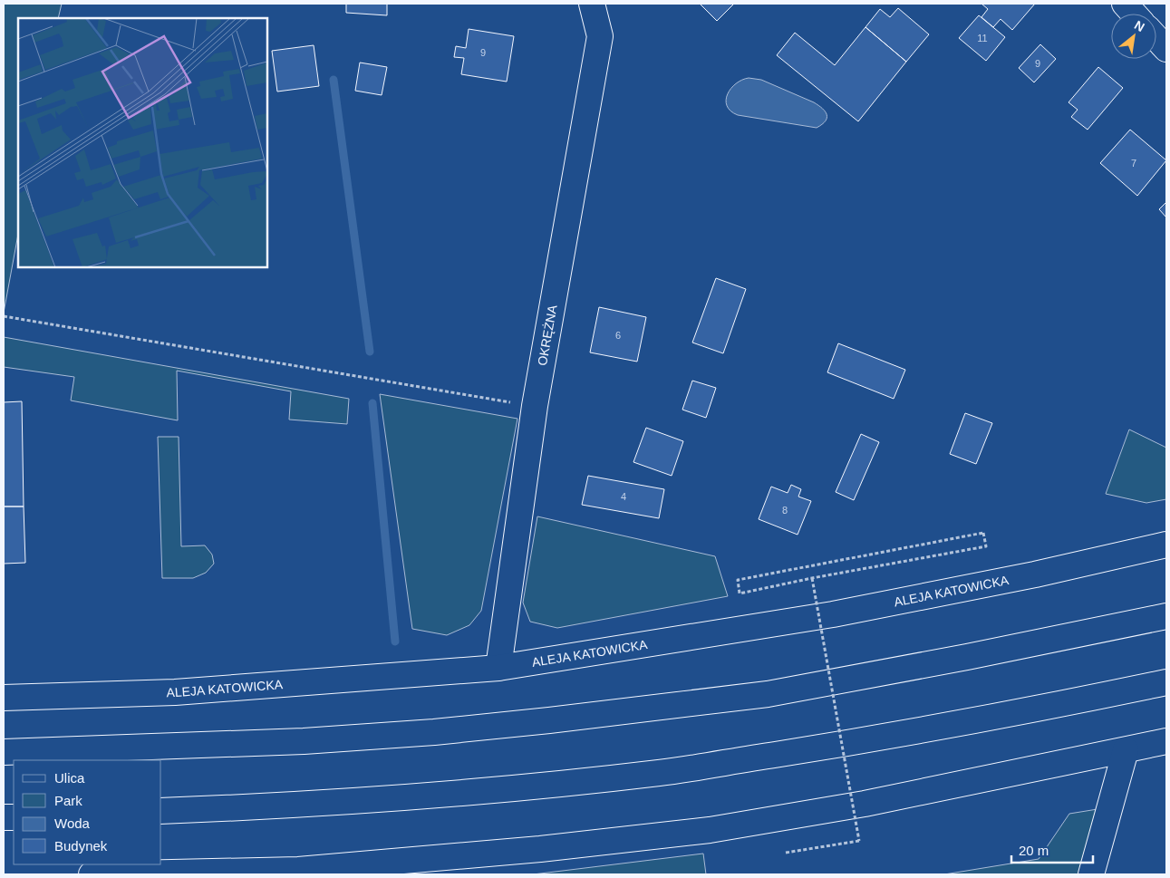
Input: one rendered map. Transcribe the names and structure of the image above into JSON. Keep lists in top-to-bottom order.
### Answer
{
  "streets": {
    "main road": ["OKRĘŻNA", "ALEJA KATOWICKA"]
  },
  "crossings": [
    ["OKRĘŻNA", "ALEJA KATOWICKA"]
  ],
  "house_numbers": [
    "11",
    "9",
    "9",
    "7",
    "6",
    "4",
    "8"
  ],
  "legend": [
    "Ulica",
    "Park",
    "Woda",
    "Budynek"
  ],
  "scale_bar": "20 m",
  "north": "top right"
}
